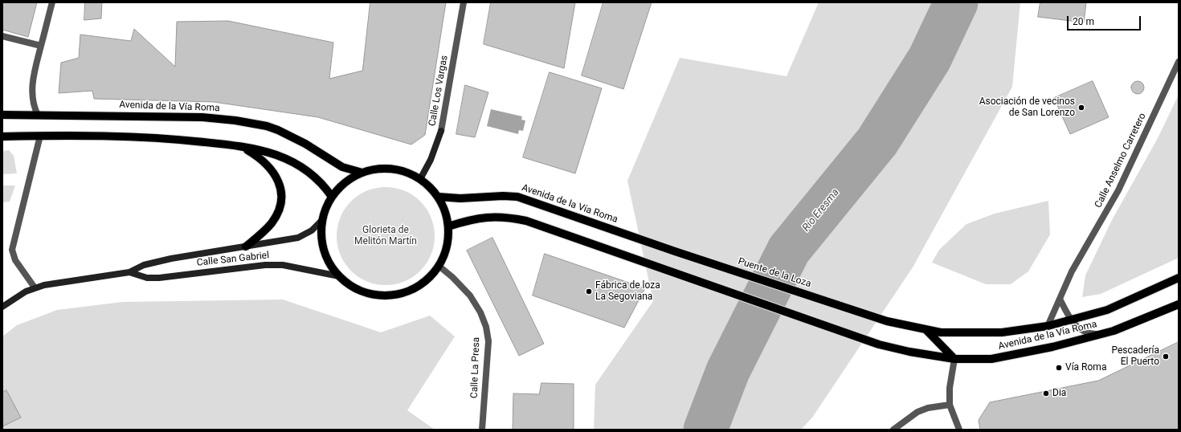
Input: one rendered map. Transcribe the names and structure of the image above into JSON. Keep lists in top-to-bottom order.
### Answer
{
  "streets": {
    "main road": [
      "Calle Los Vargas",
      "Avenida de la Vía Roma",
      "Calle San Gabriel",
      "Puente de la Loza"
    ],
    "street": ["Calle Anselmo Carretero", "Calle La Presa"]
  },
  "crossings": [
    ["Avenida de la Vía Roma", "Calle Anselmo Carretero"],
    ["Avenida de la Vía Roma", "Puente de la Loza"]
  ],
  "water": ["Río Eresma"],
  "parks": ["Glorieta de Melitón Martín"],
  "places": [
    "Asociación de vecinos de San Lorenzo",
    "Fábrica de loza La Segoviana",
    "Pescadería El Puerto",
    "Vía Roma",
    "Dia"
  ],
  "scale_bar": "20 m"
}
